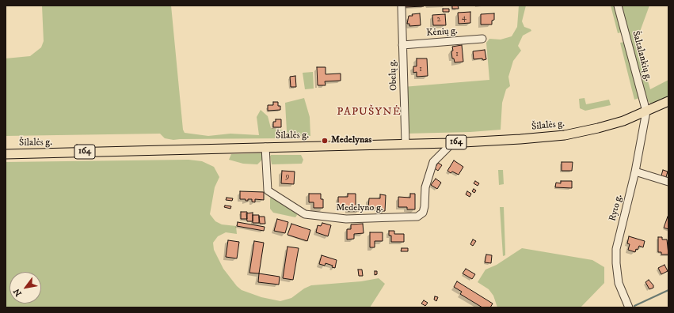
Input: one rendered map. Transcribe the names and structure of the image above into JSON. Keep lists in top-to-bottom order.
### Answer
{
  "streets": {
    "main road": ["Šilalės g.", "164"],
    "street": [
      "Kėnių g.",
      "Šaltalankių g.",
      "Obelų g.",
      "Ryto g.",
      "Medelyno g."
    ]
  },
  "crossings": [
    ["Kėnių g.", "Obelų g."],
    ["Šaltalankių g.", "Šilalės g."],
    ["Šaltalankių g.", "Ryto g."],
    ["Obelų g.", "Šilalės g."],
    ["Šilalės g.", "Ryto g."],
    ["Šilalės g.", "Medelyno g."]
  ],
  "districts": ["PAPUŠYNĖ"],
  "places": ["Medelynas"],
  "house_numbers": [
    "4",
    "2",
    "1",
    "1",
    "9"
  ],
  "north": "bottom left"
}
